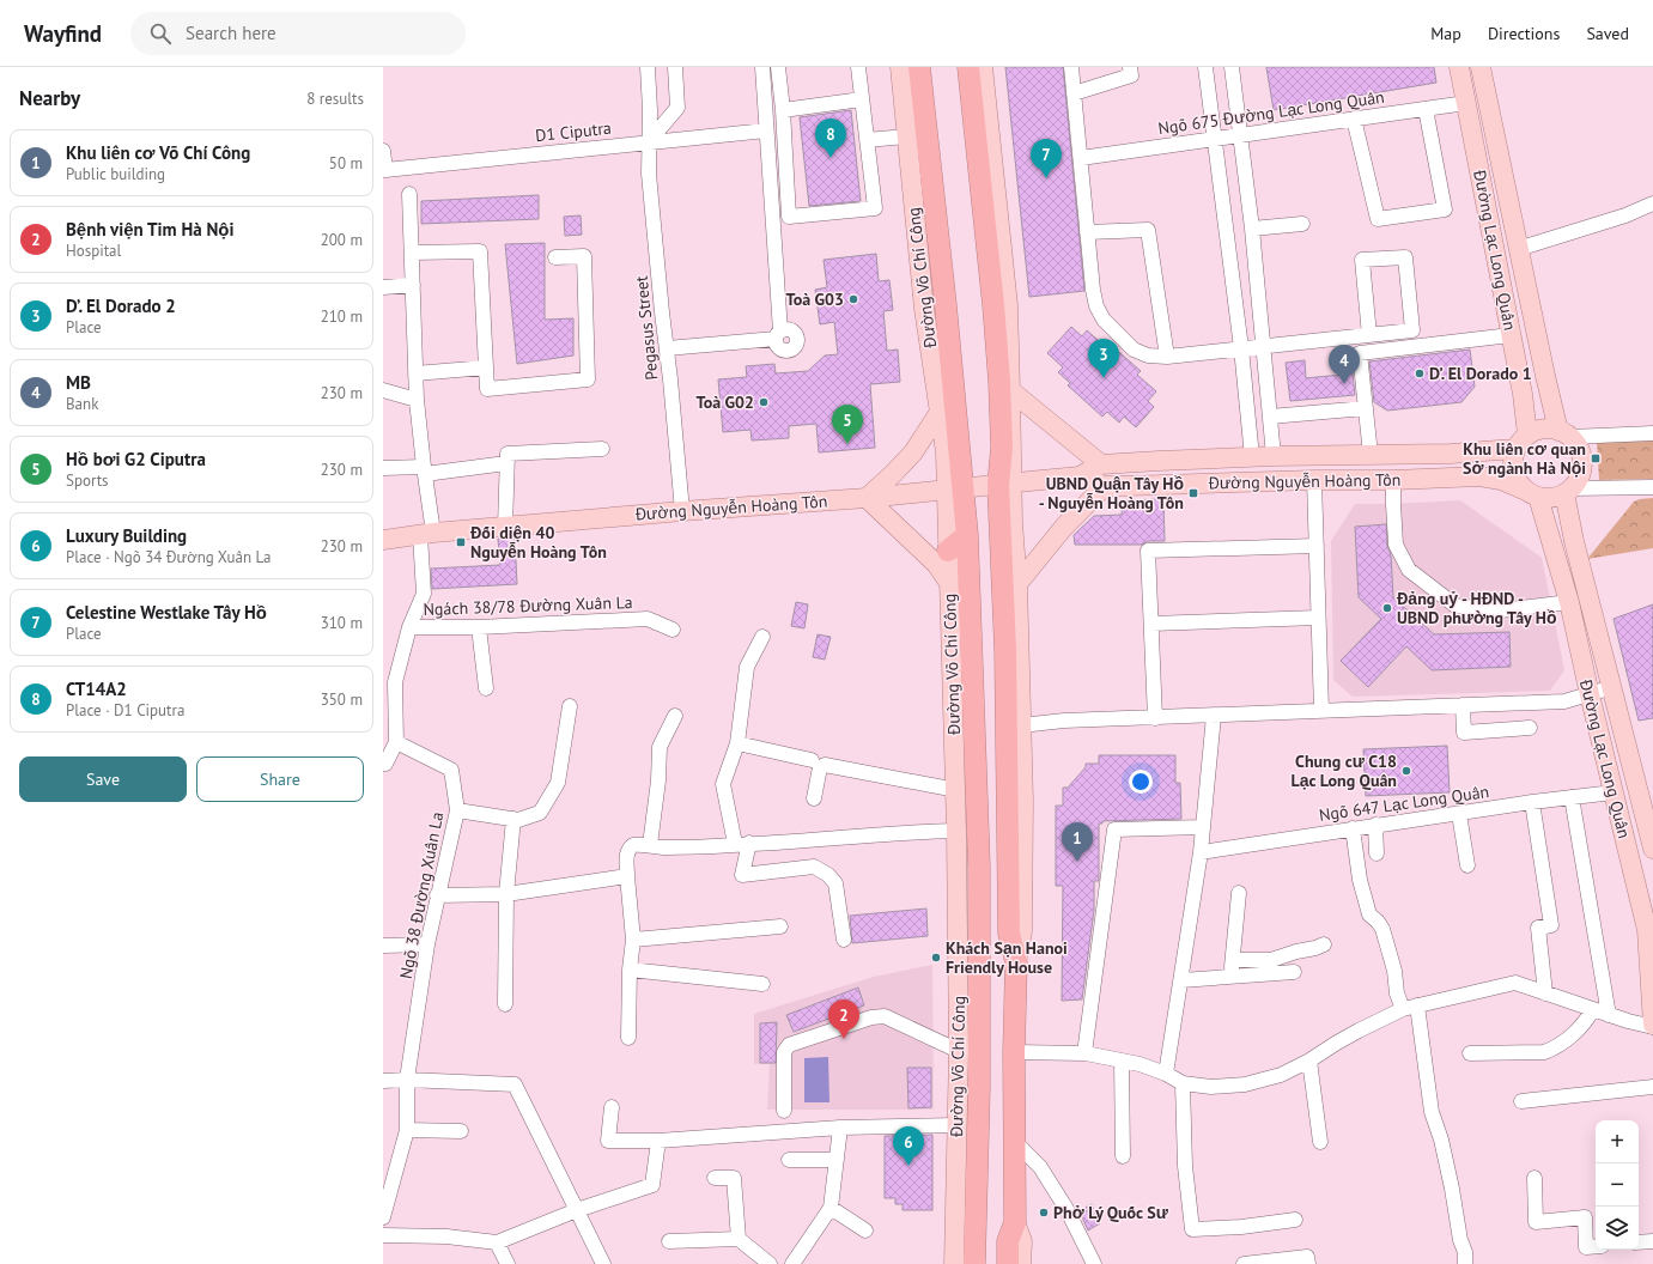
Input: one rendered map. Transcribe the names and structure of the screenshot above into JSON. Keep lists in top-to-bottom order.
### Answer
{
  "streets": {
    "highway": ["Đường Võ Chí Công"],
    "main road": ["Đường Lạc Long Quân", "Đường Nguyễn Hoàng Tôn"],
    "street": [
      "Ngõ 675 Đường Lạc Long Quân",
      "D1 Ciputra",
      "Pegasus Street",
      "Ngách 38/78 Đường Xuân La",
      "Ngõ 647 Lạc Long Quân",
      "Ngõ 38 Đường Xuân La"
    ]
  },
  "crossings": [
    ["Ngõ 675 Đường Lạc Long Quân", "Đường Lạc Long Quân"],
    ["D1 Ciputra", "Pegasus Street"],
    ["Đường Lạc Long Quân", "Đường Nguyễn Hoàng Tôn"],
    ["Đường Lạc Long Quân", "Ngõ 647 Lạc Long Quân"],
    ["Đường Võ Chí Công", "Đường Nguyễn Hoàng Tôn"],
    ["Pegasus Street", "Đường Nguyễn Hoàng Tôn"]
  ],
  "places": {
    "other": [
      "Toà G03",
      "D’. El Dorado 1",
      "Toà G02",
      "Đảng uỷ - HĐND - UBND phường Tây Hồ",
      "Chung cư C18 Lạc Long Quân",
      "Khách Sạn Hanoi Friendly House",
      "Phở Lý Quốc Sư"
    ],
    "transit": ["Khu liên cơ quan Sở ngành Hà Nội", "UBND Quận Tây Hồ - Nguyễn Hoàng Tôn", "Đối diện 40 Nguyễn Hoàng Tôn"]
  },
  "page": {
    "header": "Wayfind",
    "search": "Search here",
    "nav": ["Map", "Directions", "Saved"],
    "heading": ["Nearby", "8 results"],
    "pins": [
      "8",
      "7",
      "3",
      "4",
      "5",
      "1",
      "2",
      "6"
    ],
    "list": [
      {
        "mark": "1",
        "name": "Khu liên cơ Võ Chí Công",
        "note": "Public building",
        "value": "50 m"
      },
      {
        "mark": "2",
        "name": "Bệnh viện Tim Hà Nội",
        "note": "Hospital",
        "value": "200 m"
      },
      {
        "mark": "3",
        "name": "D’. El Dorado 2",
        "note": "Place",
        "value": "210 m"
      },
      {
        "mark": "4",
        "name": "MB",
        "note": "Bank",
        "value": "230 m"
      },
      {
        "mark": "5",
        "name": "Hồ bơi G2 Ciputra",
        "note": "Sports",
        "value": "230 m"
      },
      {
        "mark": "6",
        "name": "Luxury Building",
        "note": "Place · Ngõ 34 Đường Xuân La",
        "value": "230 m"
      },
      {
        "mark": "7",
        "name": "Celestine Westlake Tây Hồ",
        "note": "Place",
        "value": "310 m"
      },
      {
        "mark": "8",
        "name": "CT14A2",
        "note": "Place · D1 Ciputra",
        "value": "350 m"
      }
    ],
    "buttons": ["Save", "Share"],
    "map_buttons": ["+", "−"]
  }
}
